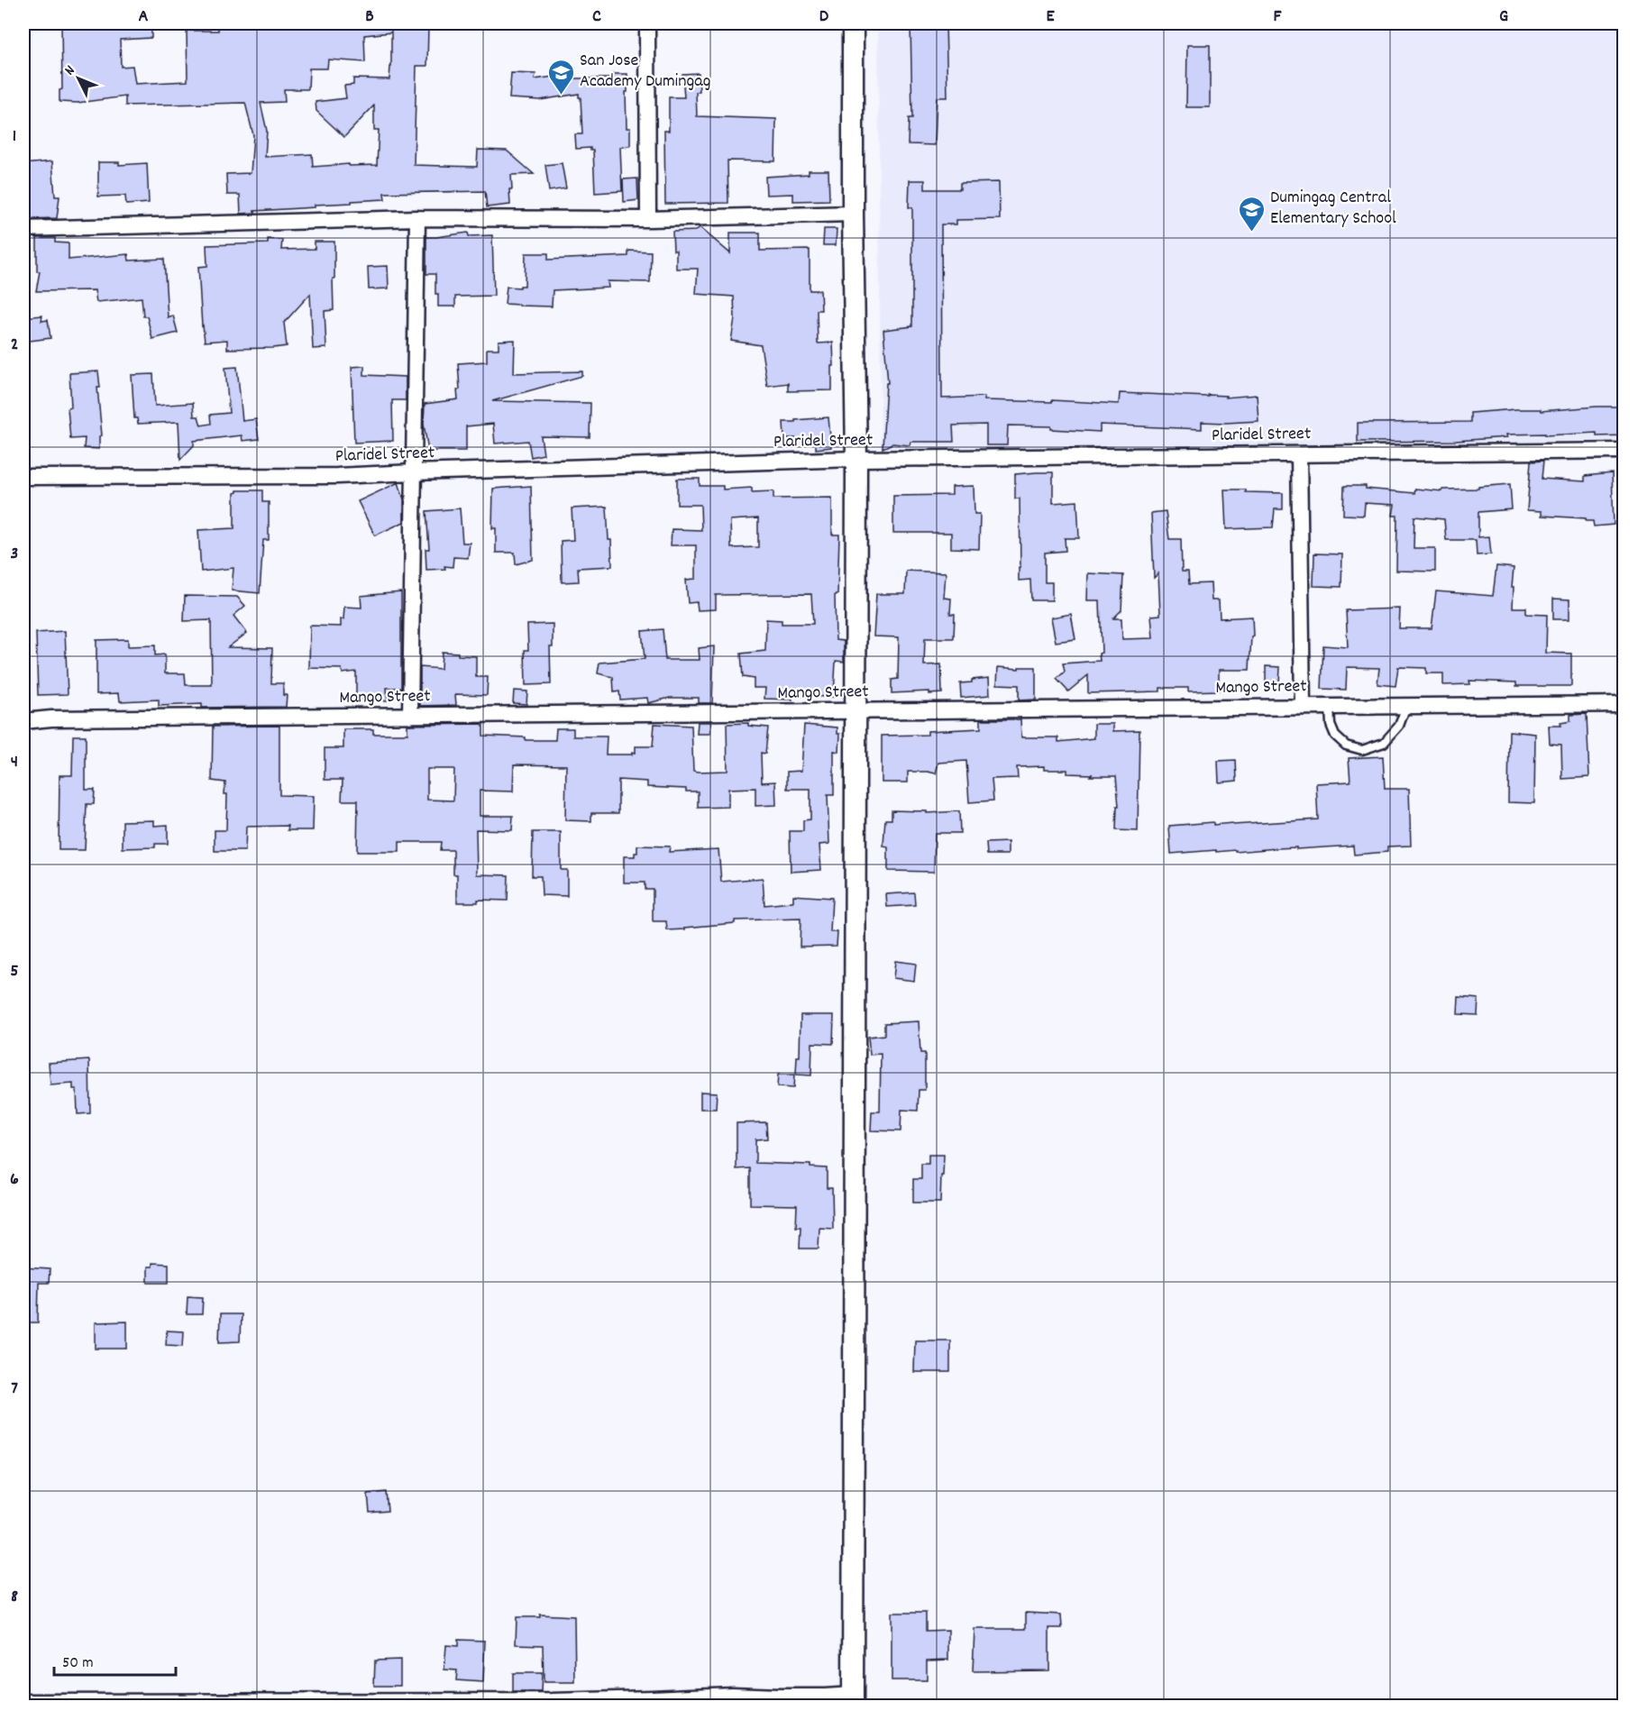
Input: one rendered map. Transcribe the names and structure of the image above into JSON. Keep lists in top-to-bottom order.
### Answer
{
  "streets": {
    "street": ["Plaridel Street", "Mango Street"]
  },
  "places": {
    "school or university": ["San Jose Academy Dumingag", "Dumingag Central Elementary School"]
  },
  "scale_bar": "50 m",
  "north": "top left",
  "grid": {
    "columns": [
      "A",
      "B",
      "C",
      "D",
      "E",
      "F",
      "G"
    ],
    "rows": [
      "1",
      "2",
      "3",
      "4",
      "5",
      "6",
      "7",
      "8"
    ]
  }
}
